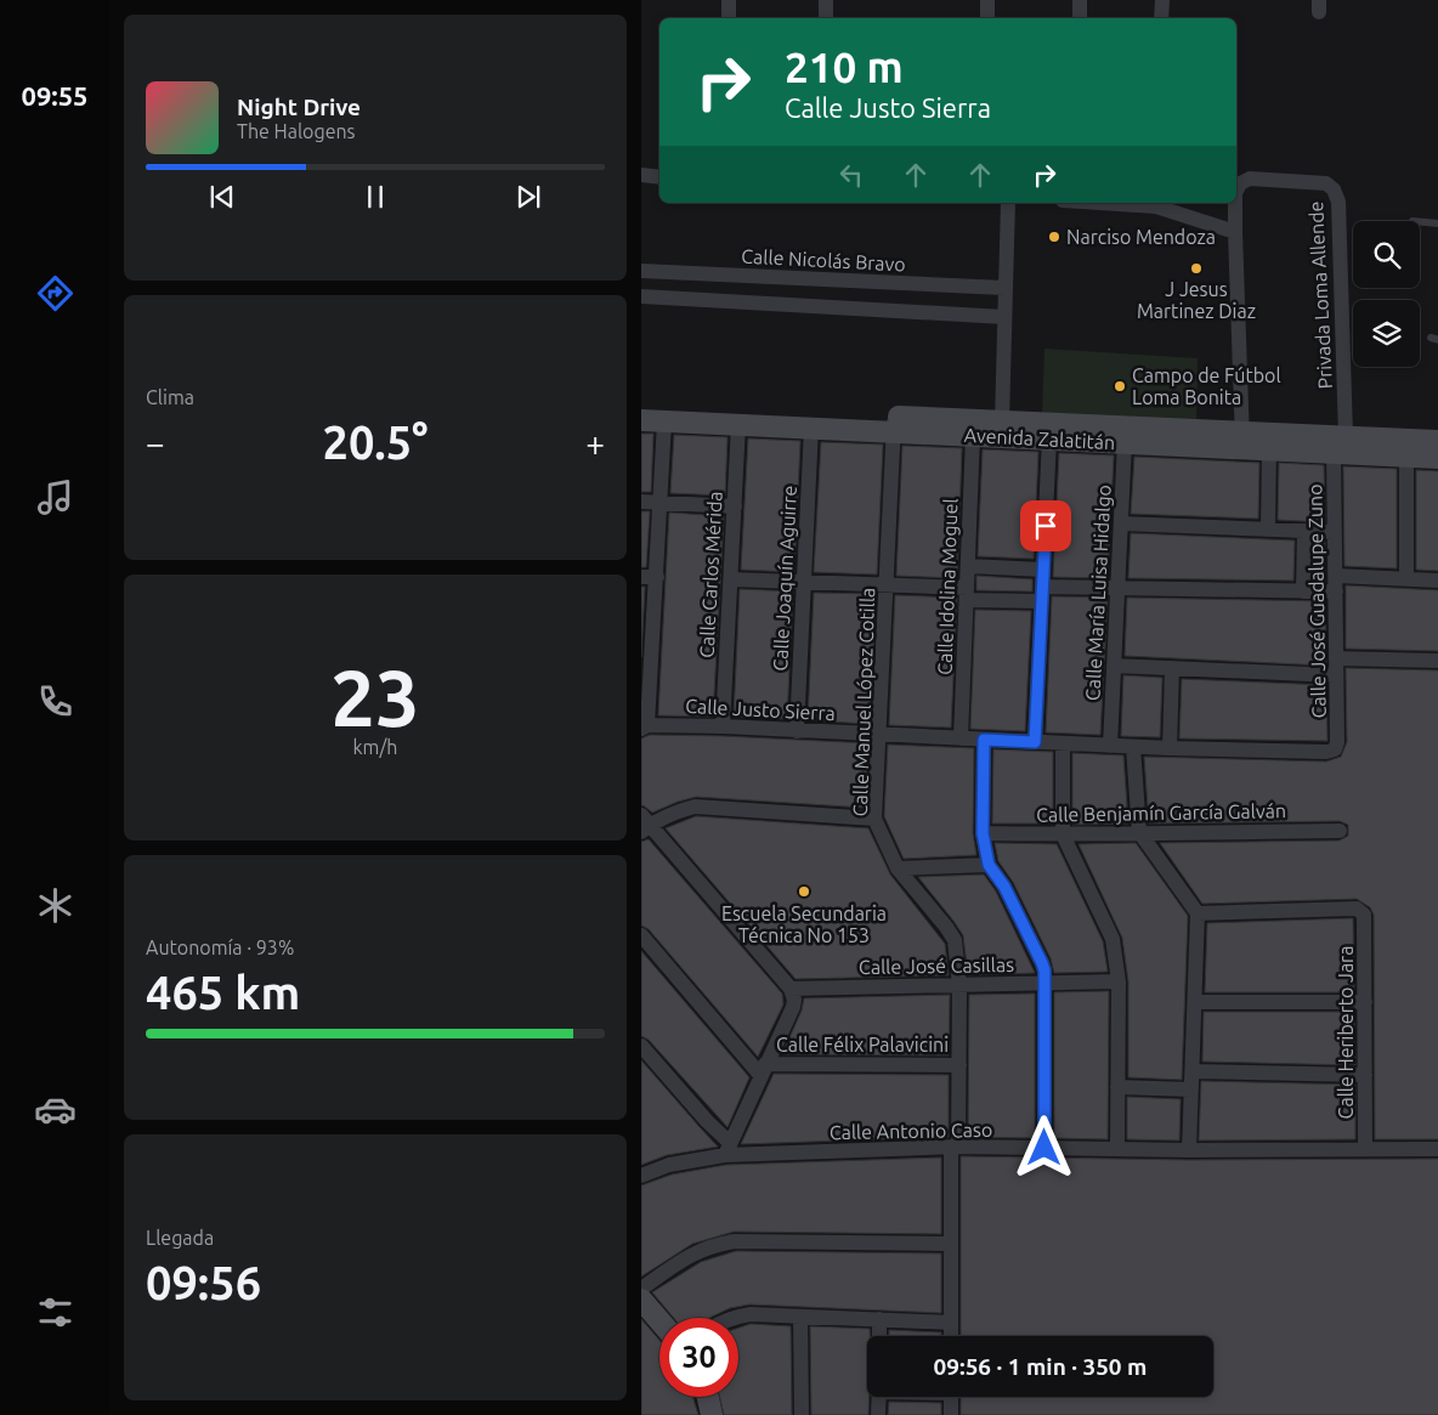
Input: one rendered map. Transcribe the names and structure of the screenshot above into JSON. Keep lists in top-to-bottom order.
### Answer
{
  "streets": {
    "street": [
      "Calle Nicolás Bravo",
      "Privada Loma Allende",
      "Avenida Zalatitán",
      "Calle Carlos Mérida",
      "Calle Joaquín Aguirre",
      "Calle Idolina Moguel",
      "Calle María Luisa Hidalgo",
      "Calle José Guadalupe Zuno",
      "Calle Manuel López Cotilla",
      "Calle Justo Sierra",
      "Calle Benjamín García Galván",
      "Calle José Casillas",
      "Calle Heriberto Jara",
      "Calle Félix Palavicini",
      "Calle Antonio Caso"
    ]
  },
  "crossings": [
    ["Privada Loma Allende", "Avenida Zalatitán"],
    ["Privada Loma Allende", "Calle José Guadalupe Zuno"],
    ["Avenida Zalatitán", "Calle Carlos Mérida"],
    ["Avenida Zalatitán", "Calle Joaquín Aguirre"],
    ["Avenida Zalatitán", "Calle Idolina Moguel"],
    ["Avenida Zalatitán", "Calle María Luisa Hidalgo"],
    ["Avenida Zalatitán", "Calle José Guadalupe Zuno"],
    ["Avenida Zalatitán", "Calle Manuel López Cotilla"],
    ["Calle Carlos Mérida", "Calle Justo Sierra"],
    ["Calle Joaquín Aguirre", "Calle Justo Sierra"],
    ["Calle Idolina Moguel", "Calle Justo Sierra"],
    ["Calle María Luisa Hidalgo", "Calle Justo Sierra"],
    ["Calle José Guadalupe Zuno", "Calle Justo Sierra"],
    ["Calle Manuel López Cotilla", "Calle Justo Sierra"],
    ["Calle Manuel López Cotilla", "Calle José Casillas"],
    ["Calle Manuel López Cotilla", "Calle Félix Palavicini"],
    ["Calle Manuel López Cotilla", "Calle Antonio Caso"],
    ["Calle Heriberto Jara", "Calle Antonio Caso"]
  ],
  "places": [
    "Narciso Mendoza",
    "J Jesus Martinez Diaz",
    "Campo de Fútbol Loma Bonita",
    "Escuela Secundaria Técnica No 153"
  ],
  "page": {
    "tabs": "09:55",
    "turn": ["210 m", "Calle Justo Sierra"],
    "song": ["Night Drive", "The Halogens"],
    "tile": [
      "Clima",
      ["23", "km/h"],
      ["Autonomía · 93%", "465 km"],
      ["Llegada", "09:56"]
    ],
    "heat": ["−", "20.5°", "+"],
    "limit": "30",
    "trip": "09:56 · 1 min · 350 m"
  }
}
